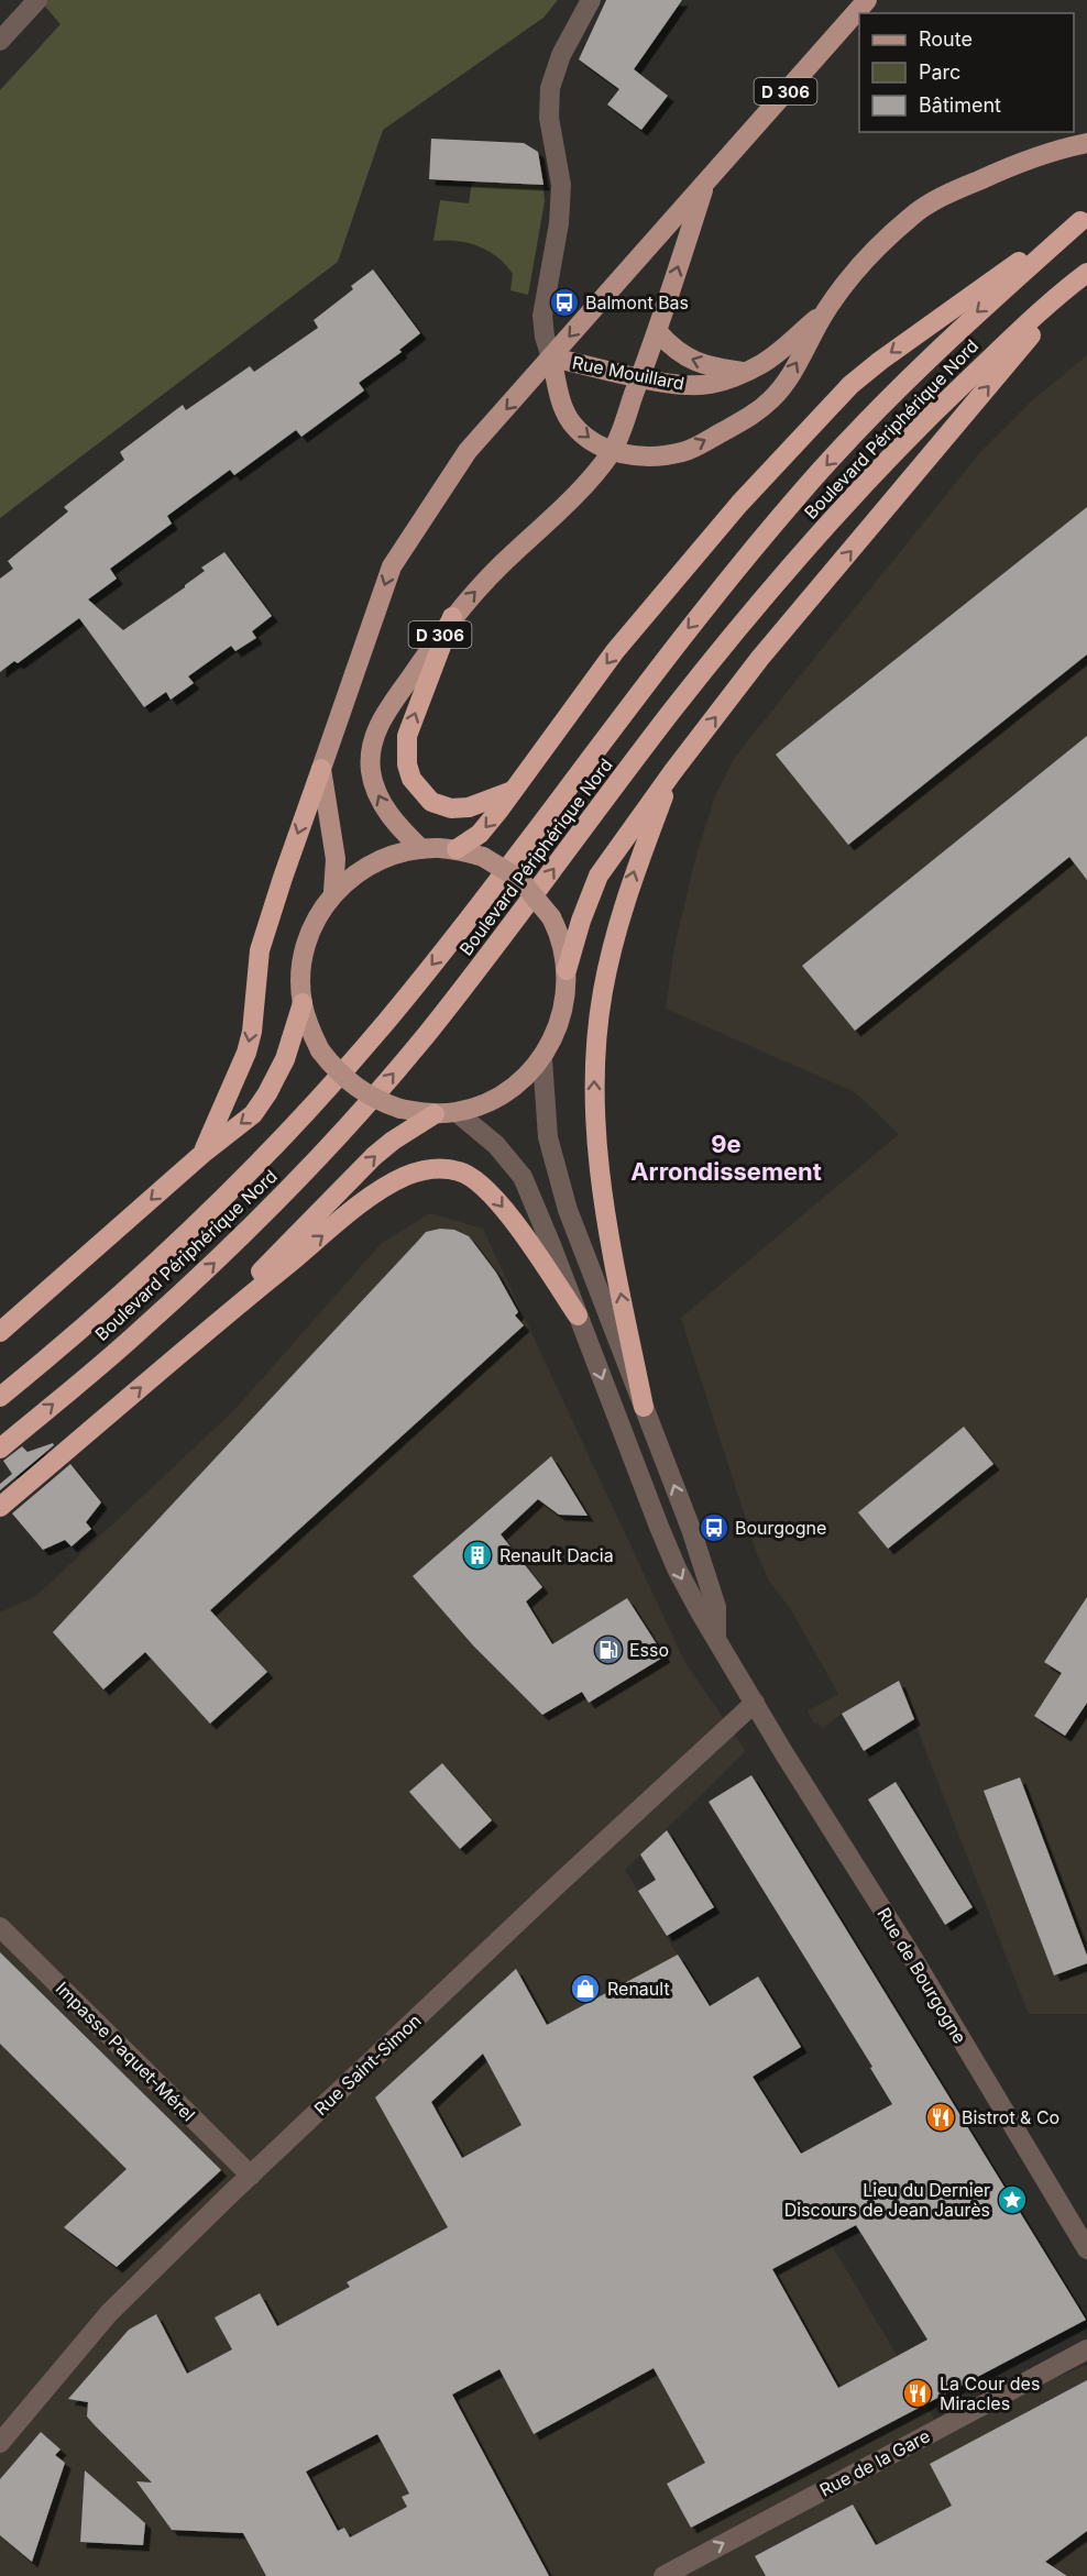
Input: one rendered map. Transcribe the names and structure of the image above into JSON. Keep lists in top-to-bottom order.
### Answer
{
  "streets": {
    "highway": ["Boulevard Périphérique Nord"],
    "main road": ["D 306", "Rue Mouillard"],
    "street": [
      "Rue de Bourgogne",
      "Impasse Paquet-Mérel",
      "Rue Saint-Simon",
      "Rue de la Gare"
    ]
  },
  "crossings": [
    ["D 306", "Rue Mouillard"],
    ["D 306", "Rue de Bourgogne"],
    ["Rue de Bourgogne", "Rue Saint-Simon"],
    ["Impasse Paquet-Mérel", "Rue Saint-Simon"]
  ],
  "one_way": ["Rue de la Gare"],
  "districts": ["9e Arrondissement"],
  "places": {
    "bus stop": ["Balmont Bas", "Bourgogne"],
    "building": ["Renault Dacia"],
    "fuel station": ["Esso"],
    "shop": ["Renault"],
    "restaurant": ["Bistrot & Co", "La Cour des Miracles"],
    "place": ["Lieu du Dernier Discours de Jean Jaurès"]
  },
  "legend": ["Route", "Parc", "Bâtiment"]
}
